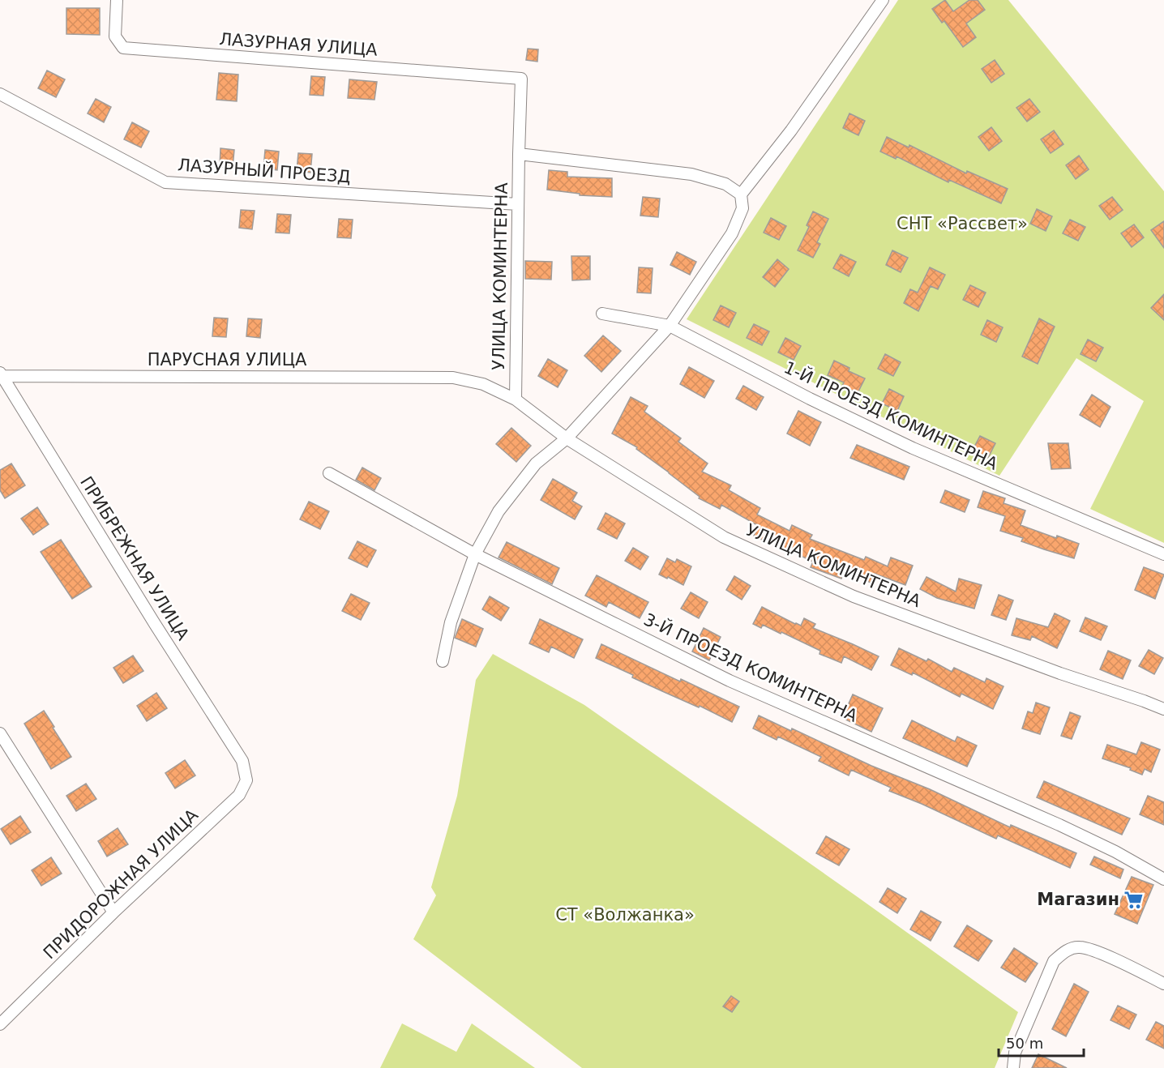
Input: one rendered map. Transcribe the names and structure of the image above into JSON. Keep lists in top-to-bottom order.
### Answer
{
  "streets": {
    "street": [
      "ЛАЗУРНАЯ УЛИЦА",
      "ЛАЗУРНЫЙ ПРОЕЗД",
      "УЛИЦА КОМИНТЕРНА",
      "ПАРУСНАЯ УЛИЦА",
      "1-Й ПРОЕЗД КОМИНТЕРНА",
      "ПРИБРЕЖНАЯ УЛИЦА",
      "3-Й ПРОЕЗД КОМИНТЕРНА",
      "ПРИДОРОЖНАЯ УЛИЦА"
    ]
  },
  "crossings": [
    ["ЛАЗУРНАЯ УЛИЦА", "УЛИЦА КОМИНТЕРНА"],
    ["ЛАЗУРНЫЙ ПРОЕЗД", "УЛИЦА КОМИНТЕРНА"],
    ["УЛИЦА КОМИНТЕРНА", "ПАРУСНАЯ УЛИЦА"],
    ["ПАРУСНАЯ УЛИЦА", "ПРИБРЕЖНАЯ УЛИЦА"],
    ["ПРИБРЕЖНАЯ УЛИЦА", "ПРИДОРОЖНАЯ УЛИЦА"]
  ],
  "parks": ["СНТ «Рассвет»", "СТ «Волжанка»"],
  "places": {
    "supermarket": ["Магазин"]
  },
  "scale_bar": "50 m"
}
